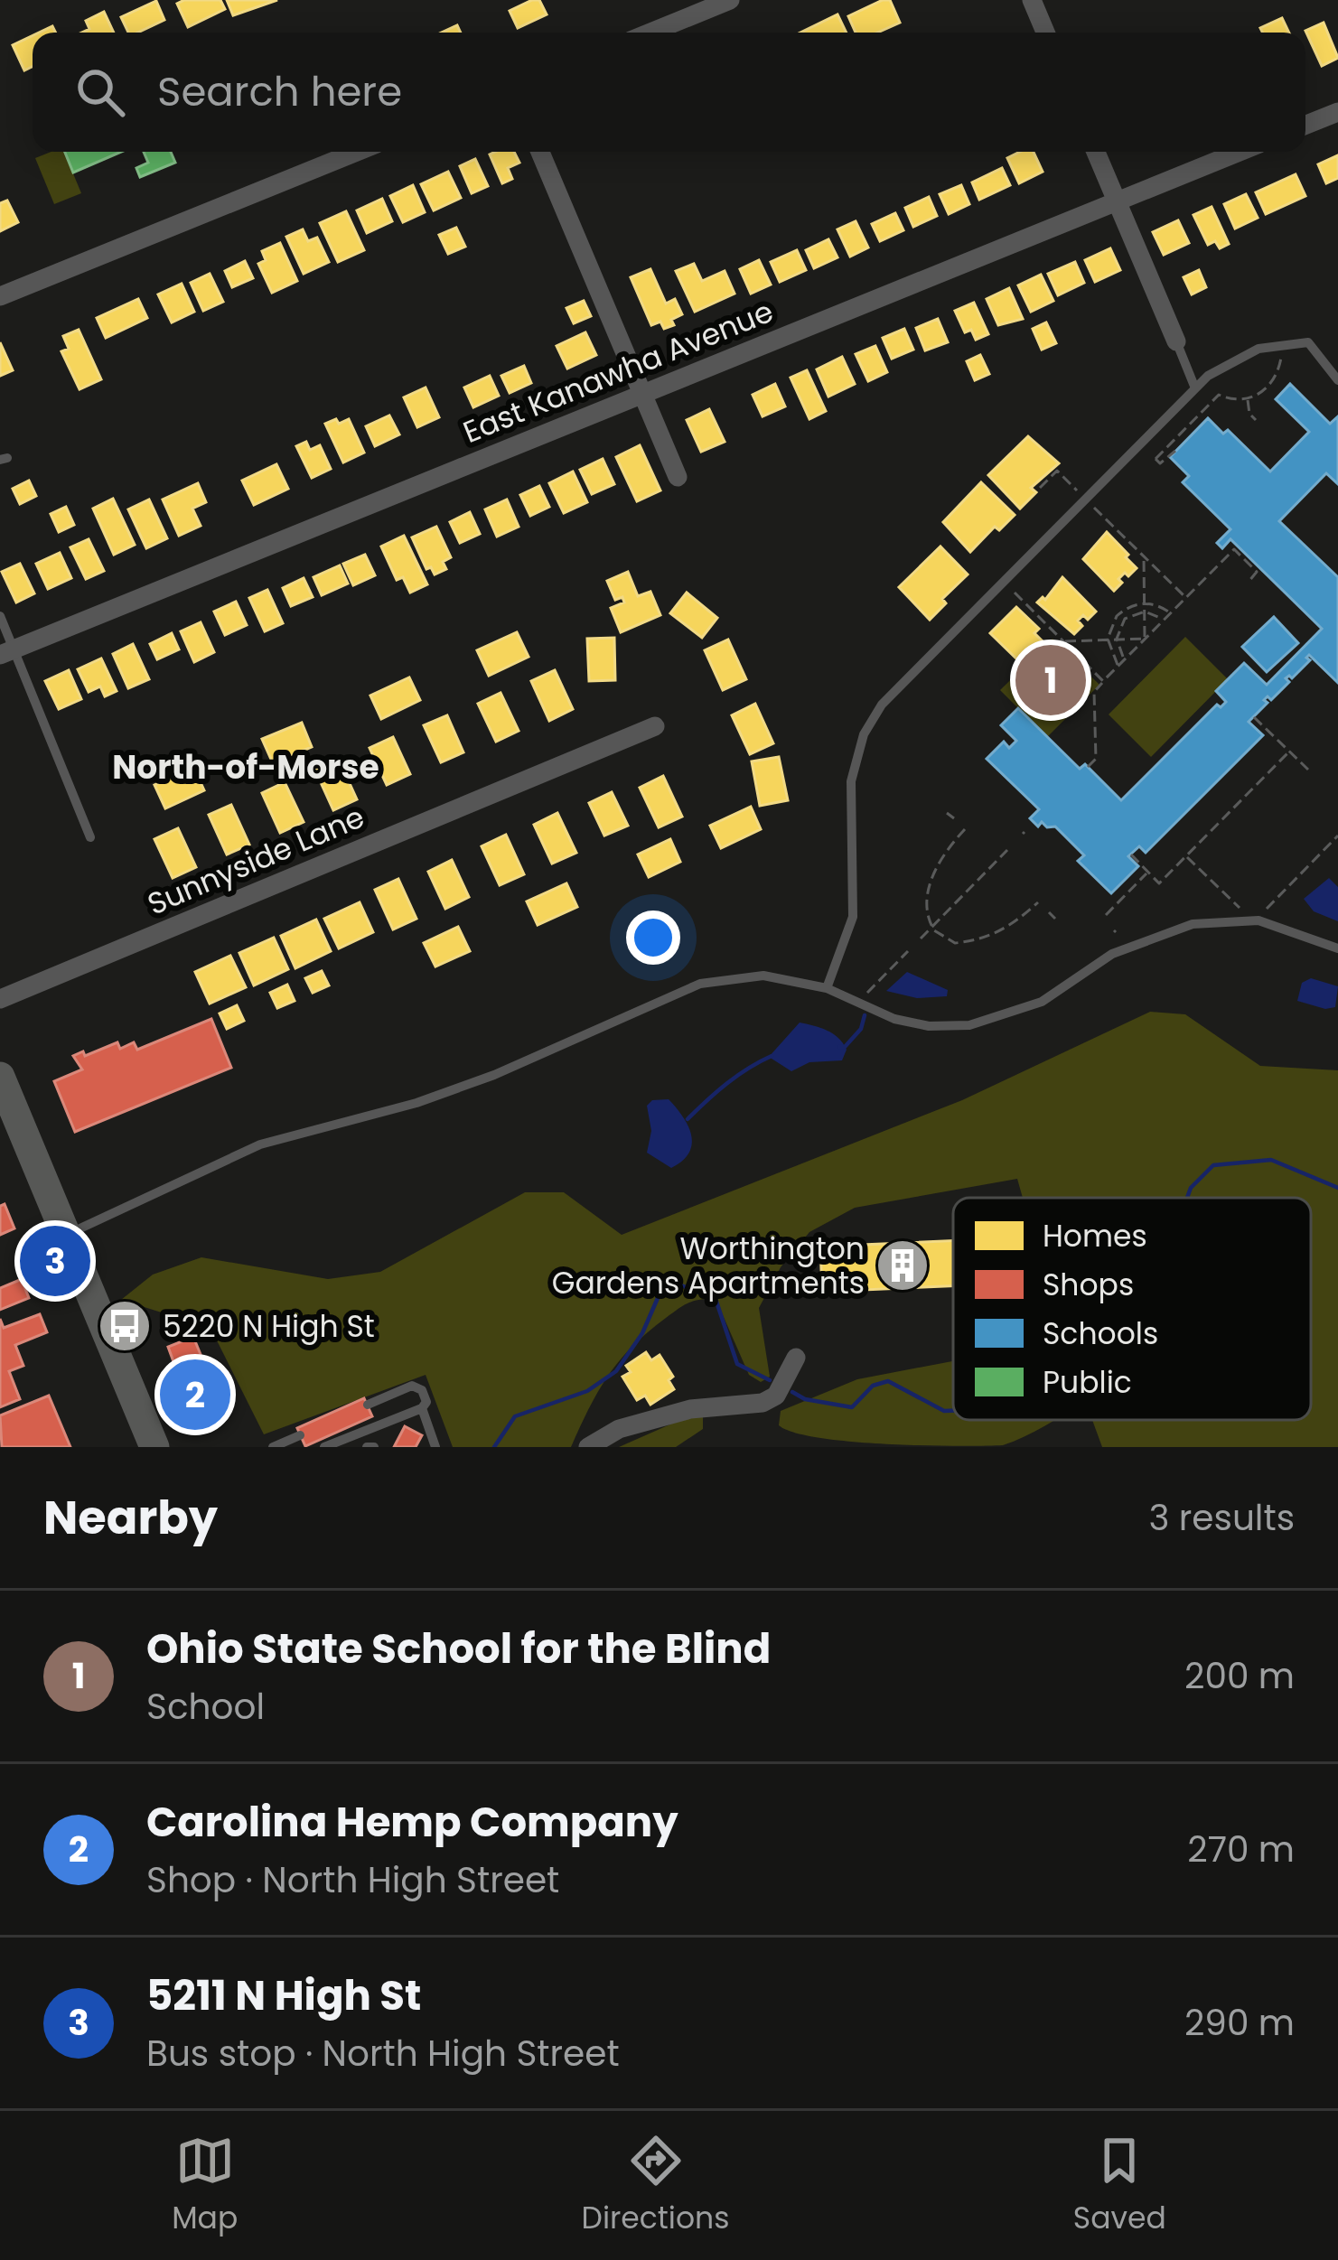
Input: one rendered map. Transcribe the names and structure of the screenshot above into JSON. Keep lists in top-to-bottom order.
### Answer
{
  "streets": {
    "street": ["East Kanawha Avenue", "Sunnyside Lane"]
  },
  "districts": ["North-of-Morse"],
  "places": {
    "building": ["Worthington Gardens Apartments"],
    "bus stop": ["5220 N High St"]
  },
  "legend": [
    "Homes",
    "Shops",
    "Schools",
    "Public"
  ],
  "page": {
    "search": "Search here",
    "pins": ["1", "3", "2"],
    "heading": ["Nearby", "3 results"],
    "list": [
      {
        "mark": "1",
        "name": "Ohio State School for the Blind",
        "note": "School",
        "value": "200 m"
      },
      {
        "mark": "2",
        "name": "Carolina Hemp Company",
        "note": "Shop · North High Street",
        "value": "270 m"
      },
      {
        "mark": "3",
        "name": "5211 N High St",
        "note": "Bus stop · North High Street",
        "value": "290 m"
      }
    ],
    "nav": ["Map", "Directions", "Saved"]
  }
}
